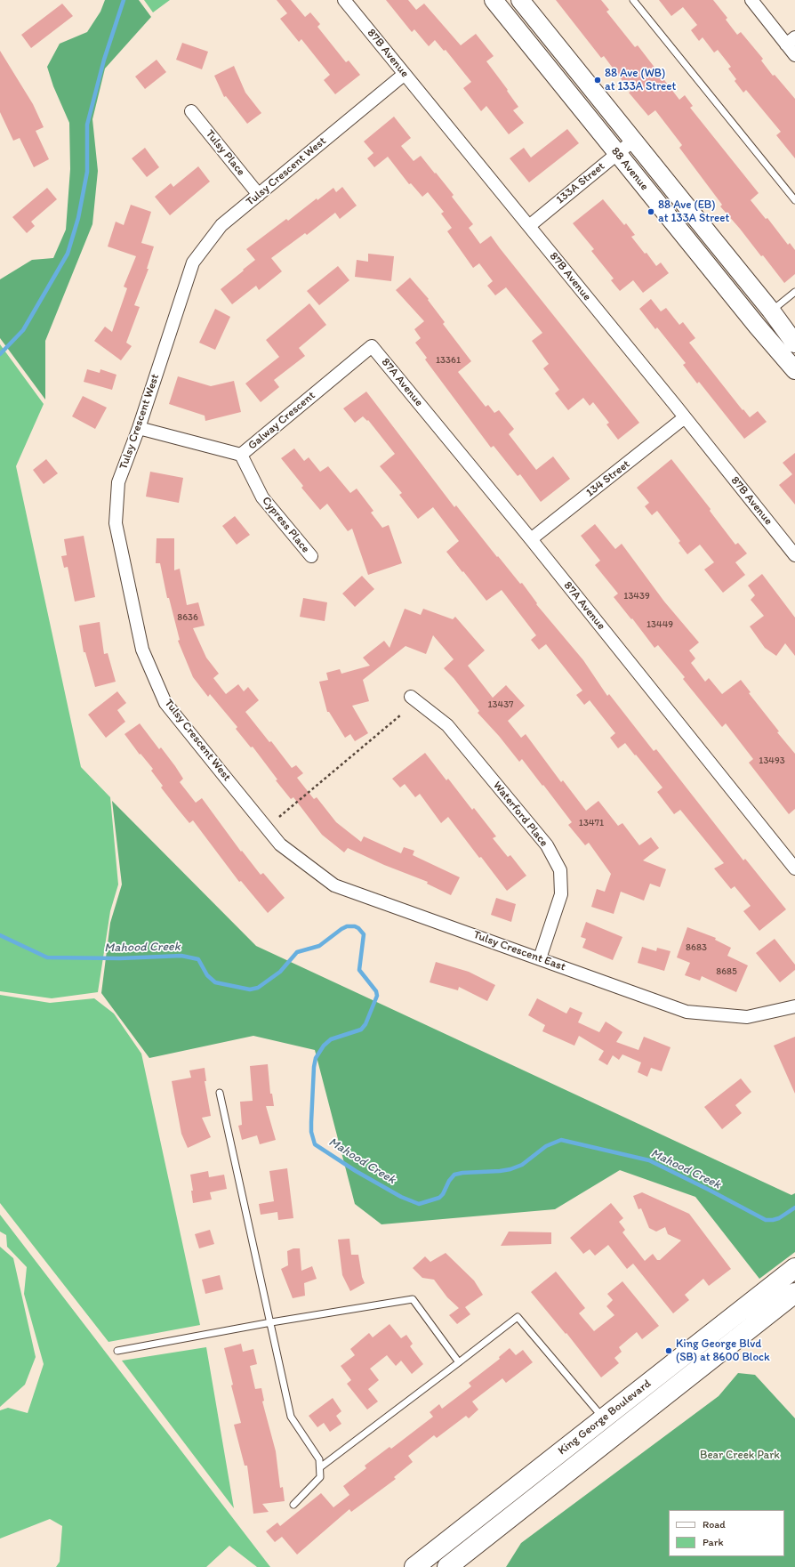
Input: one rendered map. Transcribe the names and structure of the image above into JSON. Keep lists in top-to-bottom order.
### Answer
{
  "streets": {
    "main road": ["88 Avenue", "King George Boulevard"],
    "street": [
      "87B Avenue",
      "Tulsy Place",
      "Tulsy Crescent West",
      "133A Street",
      "87A Avenue",
      "Galway Crescent",
      "134 Street",
      "Cypress Place",
      "Waterford Place",
      "Tulsy Crescent East"
    ]
  },
  "crossings": [
    ["87B Avenue", "Tulsy Crescent West"],
    ["87B Avenue", "133A Street"],
    ["87B Avenue", "134 Street"],
    ["Tulsy Place", "Tulsy Crescent West"],
    ["88 Avenue", "133A Street"],
    ["Tulsy Crescent West", "Galway Crescent"],
    ["Tulsy Crescent West", "Tulsy Crescent East"],
    ["87A Avenue", "Galway Crescent"],
    ["87A Avenue", "134 Street"],
    ["Galway Crescent", "Cypress Place"],
    ["Waterford Place", "Tulsy Crescent East"]
  ],
  "water": ["Mahood Creek"],
  "parks": ["Bear Creek Park"],
  "places": ["88 Ave (WB) at 133A Street", "88 Ave (EB) at 133A Street", "King George Blvd (SB) at 8600 Block"],
  "house_numbers": [
    "13361",
    "13439",
    "8636",
    "13449",
    "13437",
    "13493",
    "13471",
    "8683",
    "8685"
  ],
  "legend": ["Road", "Park"]
}
